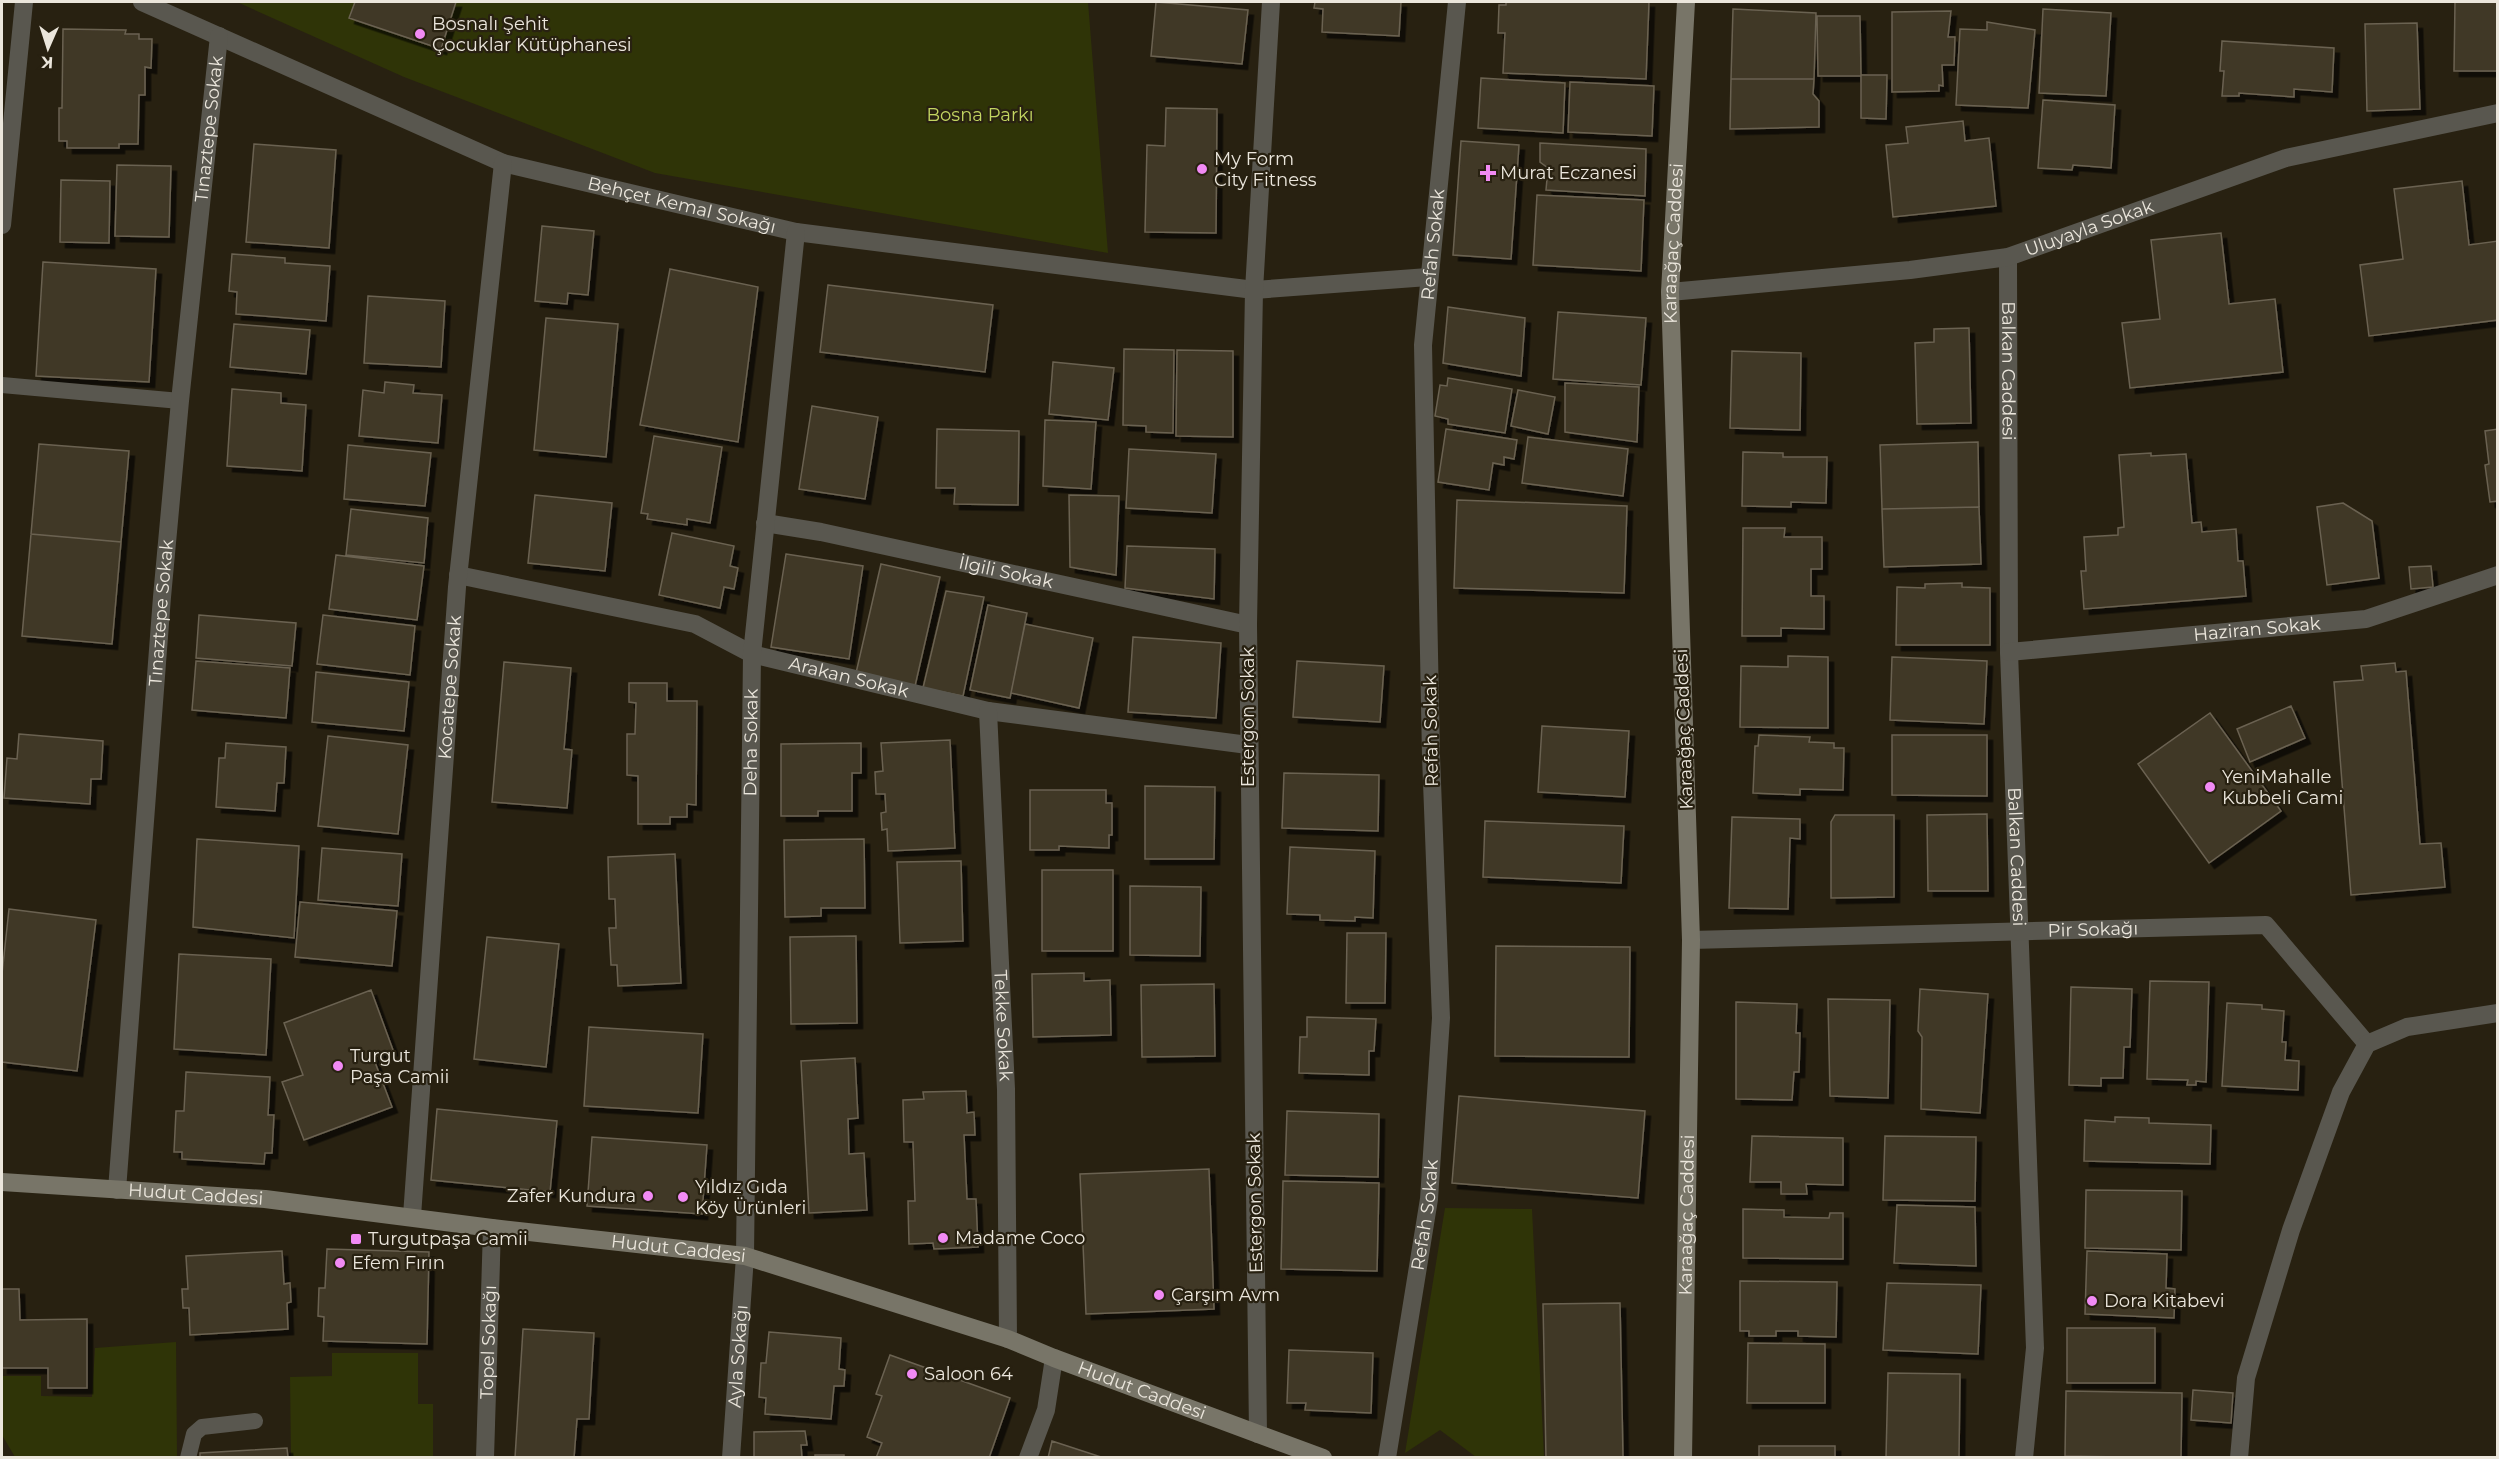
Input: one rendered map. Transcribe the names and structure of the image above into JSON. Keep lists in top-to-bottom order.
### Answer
{
  "streets": {
    "street": [
      "Tınaztepe Sokak",
      "Behçet Kemal Sokağı",
      "Uluyayla Sokak",
      "Karaağaç Caddesi",
      "Refah Sokak",
      "Balkan Caddesi",
      "İlgili Sokak",
      "Haziran Sokak",
      "Arakan Sokak",
      "Kocatepe Sokak",
      "Estergon Sokak",
      "Deha Sokak",
      "Pir Sokağı",
      "Tekke Sokak",
      "Hudut Caddesi",
      "Topel Sokağı",
      "Ayla Sokağı"
    ]
  },
  "crossings": [
    ["Tınaztepe Sokak", "Behçet Kemal Sokağı"],
    ["Tınaztepe Sokak", "Hudut Caddesi"],
    ["Behçet Kemal Sokağı", "Refah Sokak"],
    ["Behçet Kemal Sokağı", "Kocatepe Sokak"],
    ["Behçet Kemal Sokağı", "Estergon Sokak"],
    ["Behçet Kemal Sokağı", "Deha Sokak"],
    ["Uluyayla Sokak", "Karaağaç Caddesi"],
    ["Uluyayla Sokak", "Balkan Caddesi"],
    ["Karaağaç Caddesi", "Pir Sokağı"],
    ["Balkan Caddesi", "Haziran Sokak"],
    ["Balkan Caddesi", "Pir Sokağı"],
    ["İlgili Sokak", "Estergon Sokak"],
    ["İlgili Sokak", "Deha Sokak"],
    ["Arakan Sokak", "Kocatepe Sokak"],
    ["Arakan Sokak", "Estergon Sokak"],
    ["Arakan Sokak", "Deha Sokak"],
    ["Arakan Sokak", "Tekke Sokak"],
    ["Kocatepe Sokak", "Hudut Caddesi"],
    ["Estergon Sokak", "Hudut Caddesi"],
    ["Deha Sokak", "Hudut Caddesi"],
    ["Deha Sokak", "Ayla Sokağı"],
    ["Tekke Sokak", "Hudut Caddesi"],
    ["Hudut Caddesi", "Topel Sokağı"],
    ["Hudut Caddesi", "Ayla Sokağı"]
  ],
  "parks": ["Bosna Parkı"],
  "places": {
    "other": [
      "Bosnalı Şehit Çocuklar Kütüphanesi",
      "My Form City Fitness",
      "YeniMahalle Kubbeli Cami",
      "Turgut Paşa Camii",
      "Zafer Kundura",
      "Yıldız Gıda Köy Ürünleri",
      "Madame Coco",
      "Efem Fırın",
      "Çarşım Avm",
      "Dora Kitabevi",
      "Saloon 64"
    ],
    "health": ["Murat Eczanesi"],
    "transit": ["Turgutpaşa Cami̇i̇"]
  },
  "north": "bottom"
}
